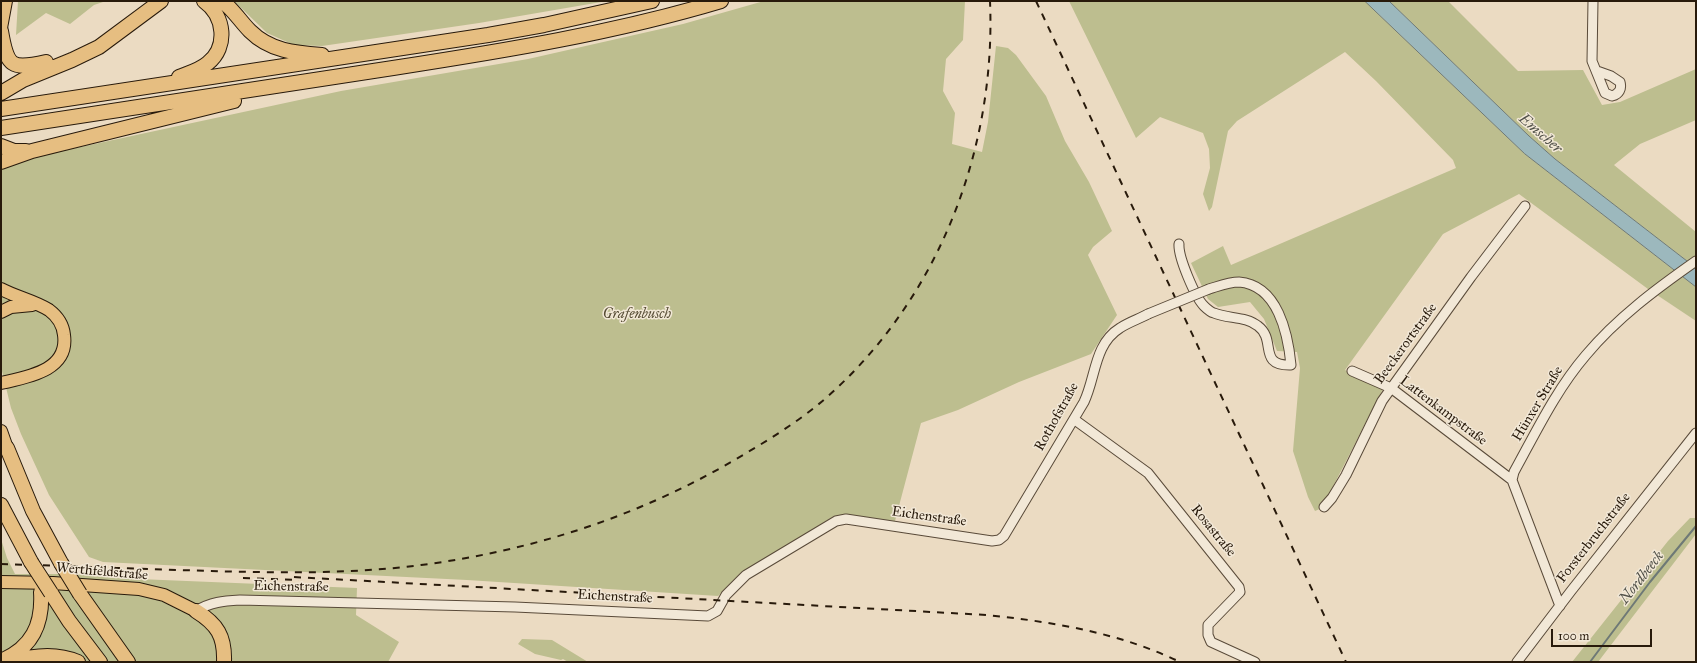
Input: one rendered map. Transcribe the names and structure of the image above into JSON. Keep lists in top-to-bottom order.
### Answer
{
  "streets": {
    "main road": ["Werthfeldstraße"],
    "street": [
      "Beeckerortstraße",
      "Hünxer Straße",
      "Lattenkampstraße",
      "Rothofstraße",
      "Eichenstraße",
      "Rosastraße",
      "Forsterbruchstraße"
    ]
  },
  "crossings": [
    ["Beeckerortstraße", "Lattenkampstraße"],
    ["Hünxer Straße", "Lattenkampstraße"],
    ["Rothofstraße", "Eichenstraße"],
    ["Rothofstraße", "Rosastraße"],
    ["Eichenstraße", "Werthfeldstraße"]
  ],
  "water": ["Emscher", "Nordbeeck"],
  "parks": ["Grafenbusch"],
  "scale_bar": "100 m"
}
